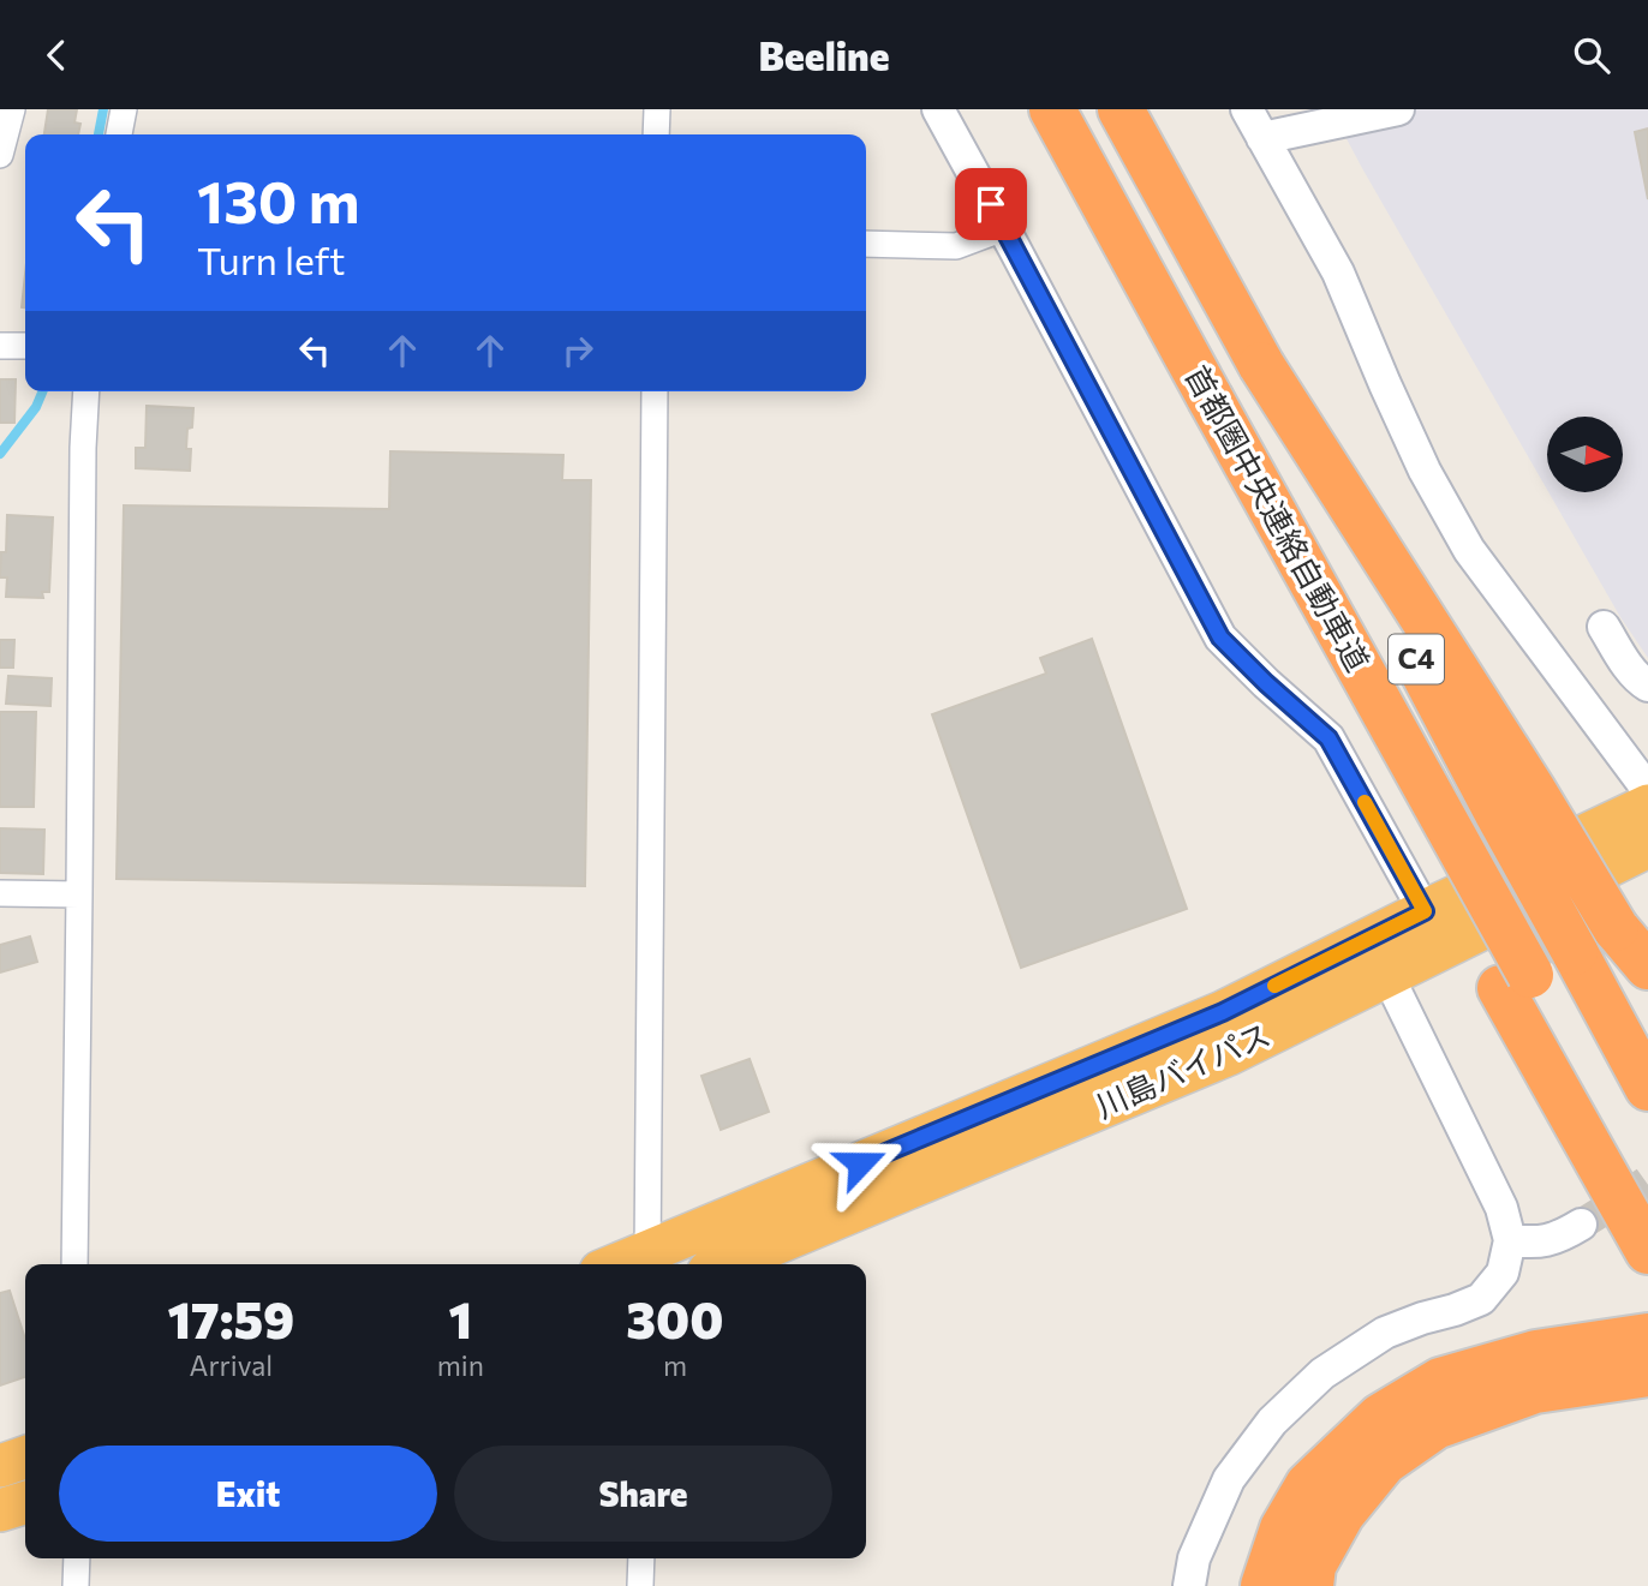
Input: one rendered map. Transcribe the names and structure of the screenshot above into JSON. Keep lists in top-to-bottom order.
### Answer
{
  "streets": {
    "highway": ["首都圏中央連絡自動車道", "C4", "川島バイパス"]
  },
  "crossings": [
    ["首都圏中央連絡自動車道", "C4"]
  ],
  "north": "right",
  "page": {
    "header": "Beeline",
    "turn": ["130 m", "Turn left"],
    "eta": [
      "17:59",
      "Arrival",
      "1",
      "min",
      "300",
      "m"
    ],
    "buttons": ["Exit", "Share"]
  }
}
